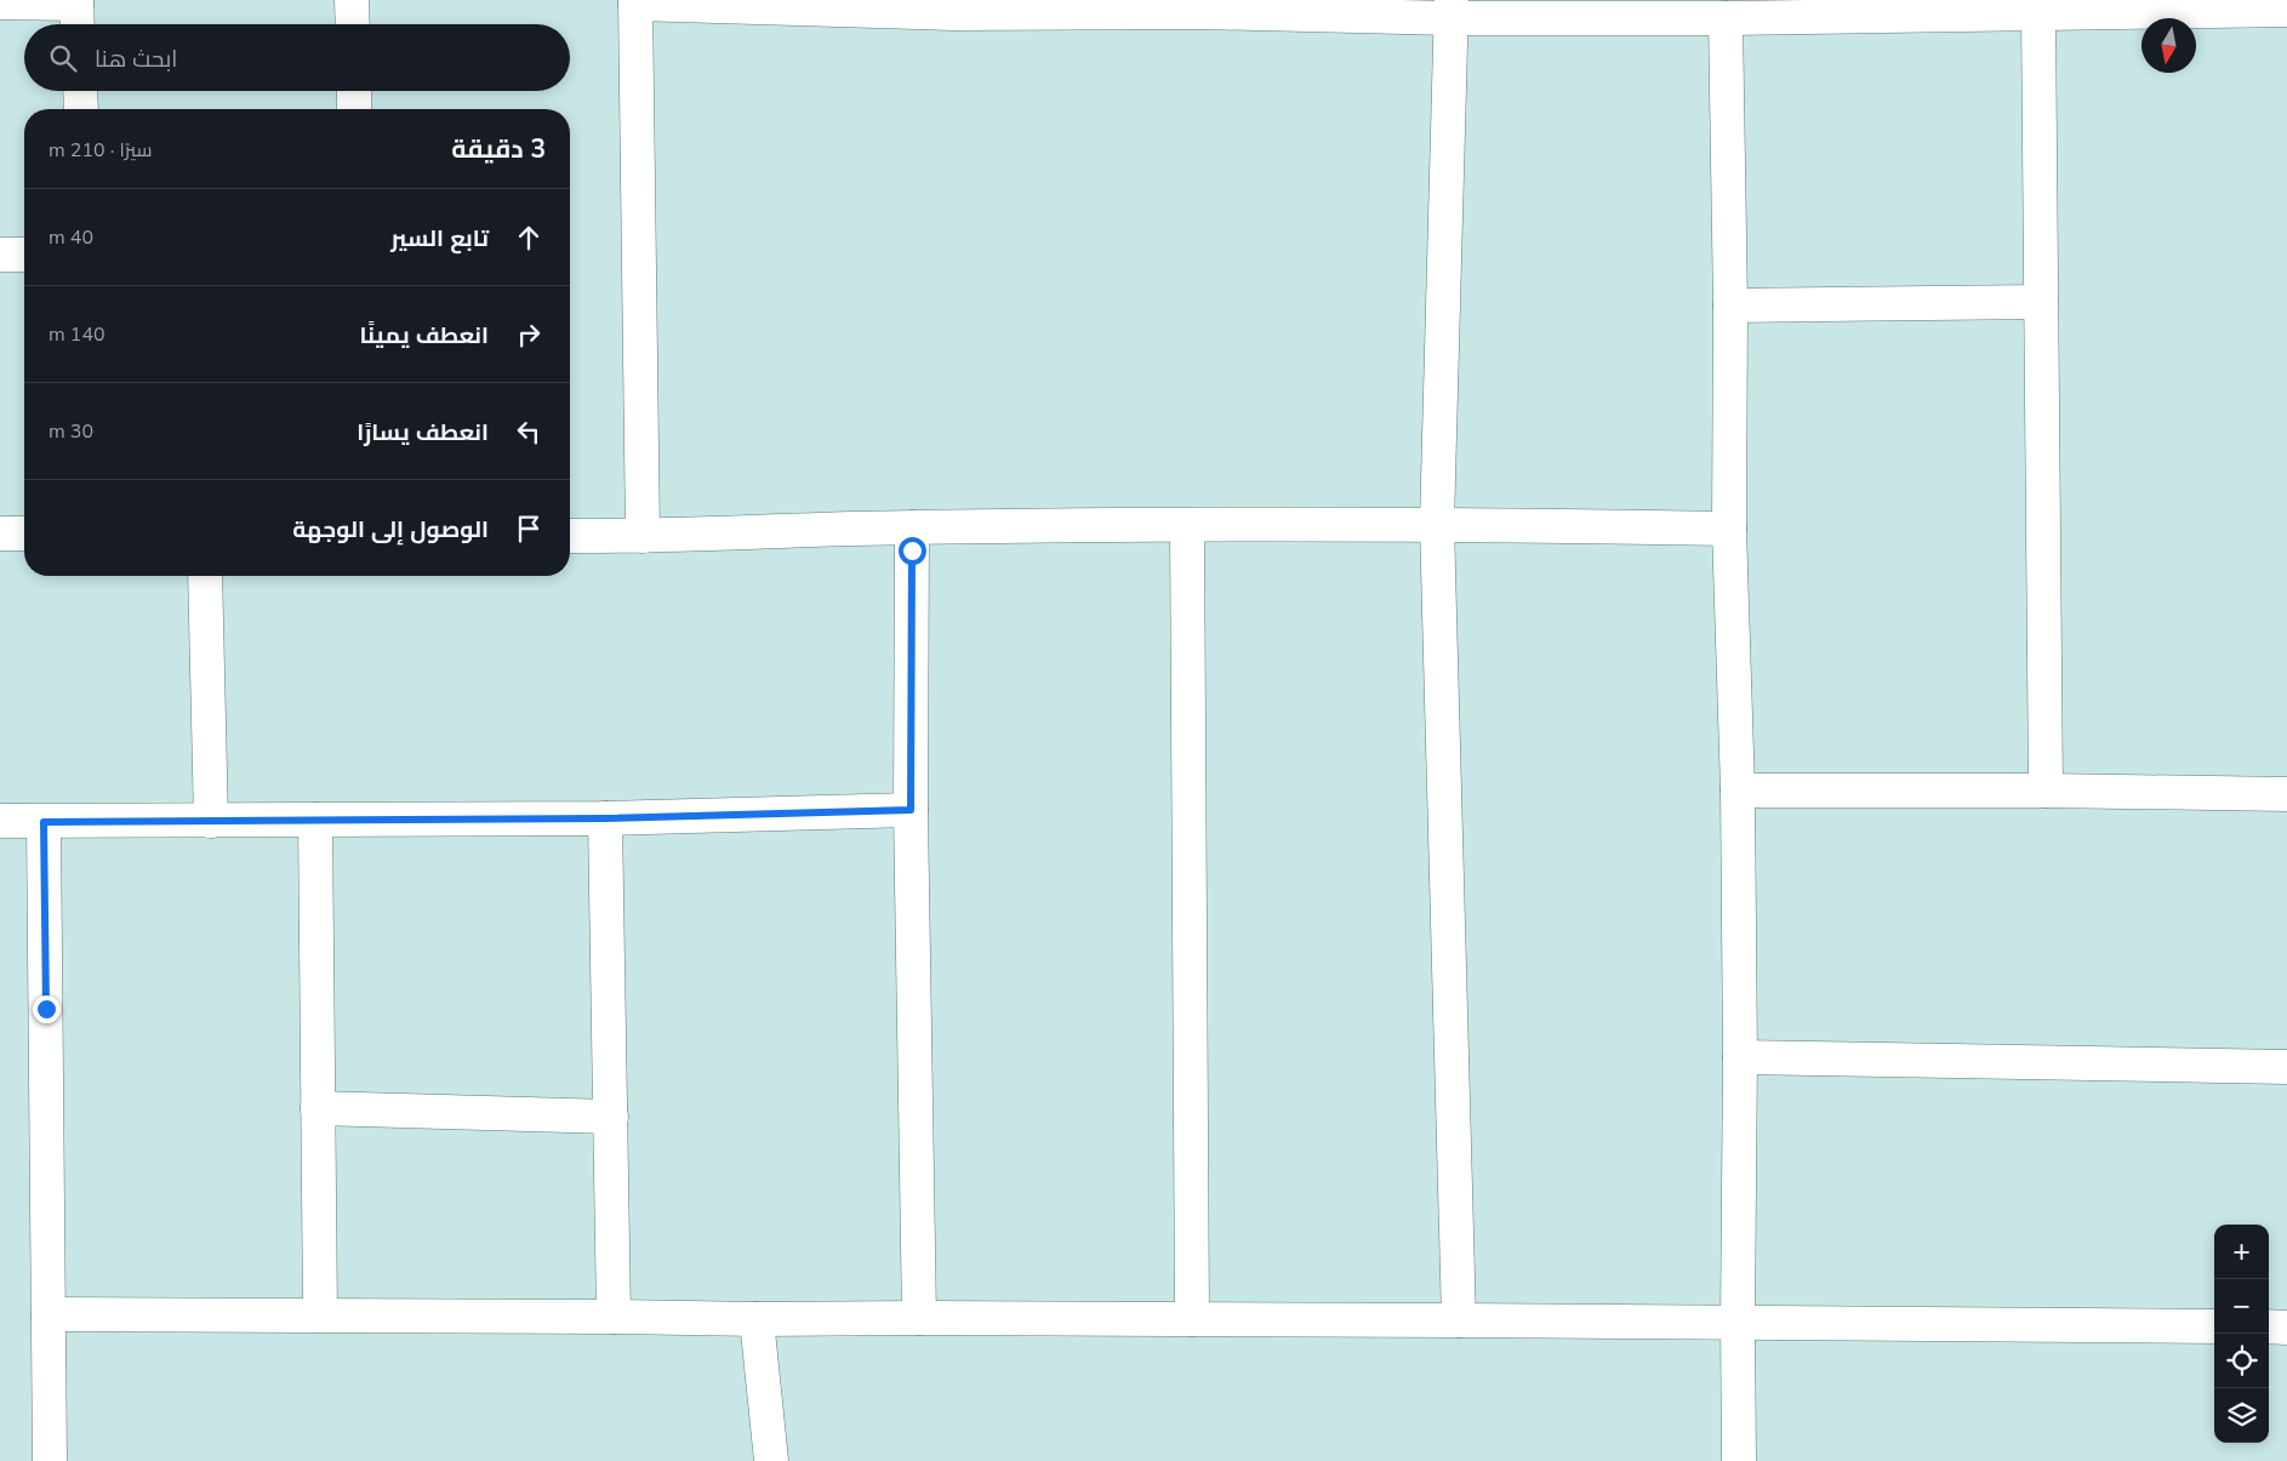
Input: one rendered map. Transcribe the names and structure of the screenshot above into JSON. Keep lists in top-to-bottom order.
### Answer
{
  "north": "bottom",
  "page": {
    "search": "ابحث هنا",
    "heading": ["3 دقيقة", "سيرًا · 210 m"],
    "list": [
      ["تابع السير", "40 m"],
      ["انعطف يمينًا", "140 m"],
      ["انعطف يسارًا", "30 m"],
      "الوصول إلى الوجهة"
    ],
    "map_buttons": ["+", "−"]
  }
}
